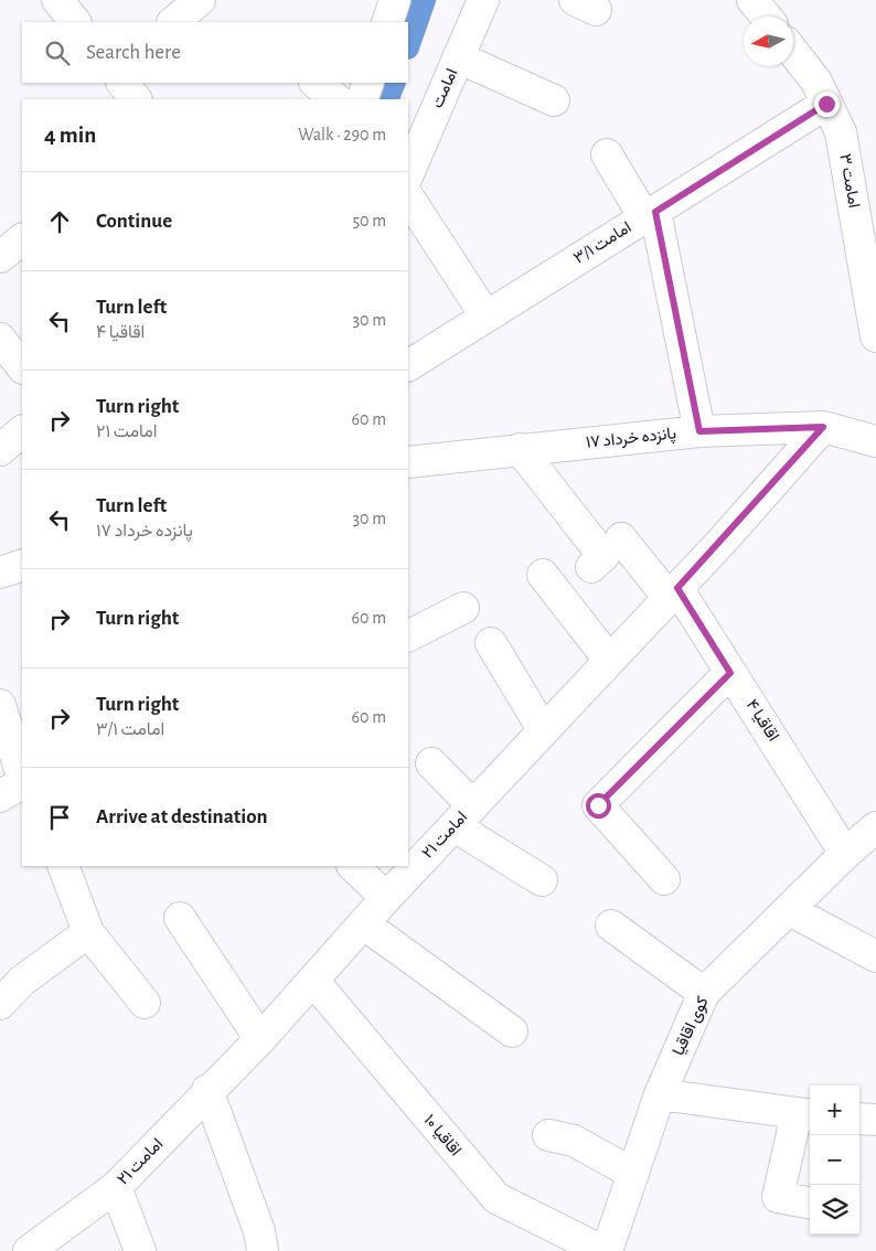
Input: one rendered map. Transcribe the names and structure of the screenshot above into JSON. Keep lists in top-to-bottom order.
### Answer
{
  "streets": {
    "street": [
      "امامت",
      "امامت ۳",
      "امامت ۳/۱",
      "پانزده خرداد ۱۷",
      "اقاقیا ۴",
      "امامت ۲۱",
      "کوی اقاقیا",
      "اقاقیا ۱۰"
    ]
  },
  "crossings": [
    ["امامت ۳", "امامت ۳/۱"],
    ["پانزده خرداد ۱۷", "امامت ۲۱"],
    ["اقاقیا ۴", "امامت ۲۱"],
    ["اقاقیا ۴", "کوی اقاقیا"],
    ["امامت ۲۱", "اقاقیا ۱۰"]
  ],
  "north": "left",
  "page": {
    "search": "Search here",
    "heading": ["4 min", "Walk · 290 m"],
    "list": [
      ["Continue", "50 m"],
      ["Turn left", "اقاقیا ۴", "30 m"],
      ["Turn right", "امامت ۲۱", "60 m"],
      ["Turn left", "پانزده خرداد ۱۷", "30 m"],
      ["Turn right", "60 m"],
      ["Turn right", "امامت ۳/۱", "60 m"],
      "Arrive at destination"
    ],
    "map_buttons": ["+", "−"]
  }
}
